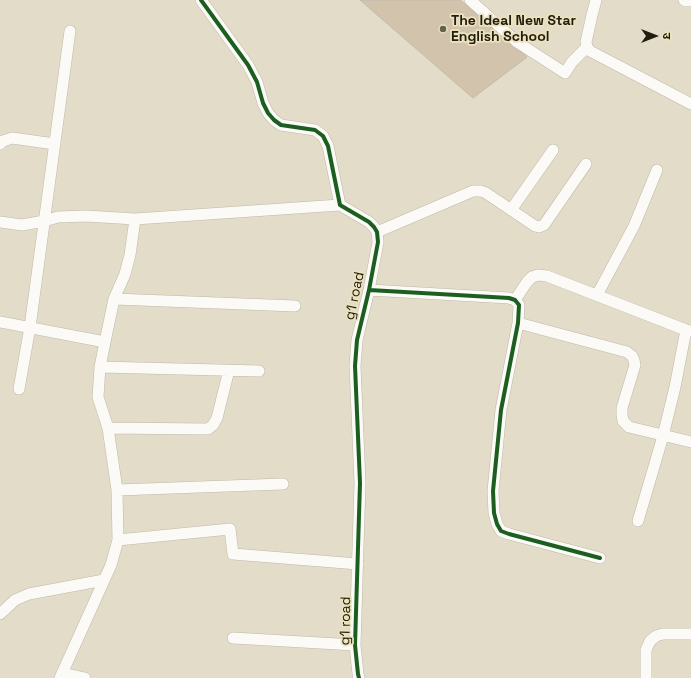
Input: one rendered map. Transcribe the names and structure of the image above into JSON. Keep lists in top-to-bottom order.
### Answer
{
  "streets": {
    "street": ["g1 road"]
  },
  "places": ["The Ideal New Star English School"],
  "north": "right"
}
